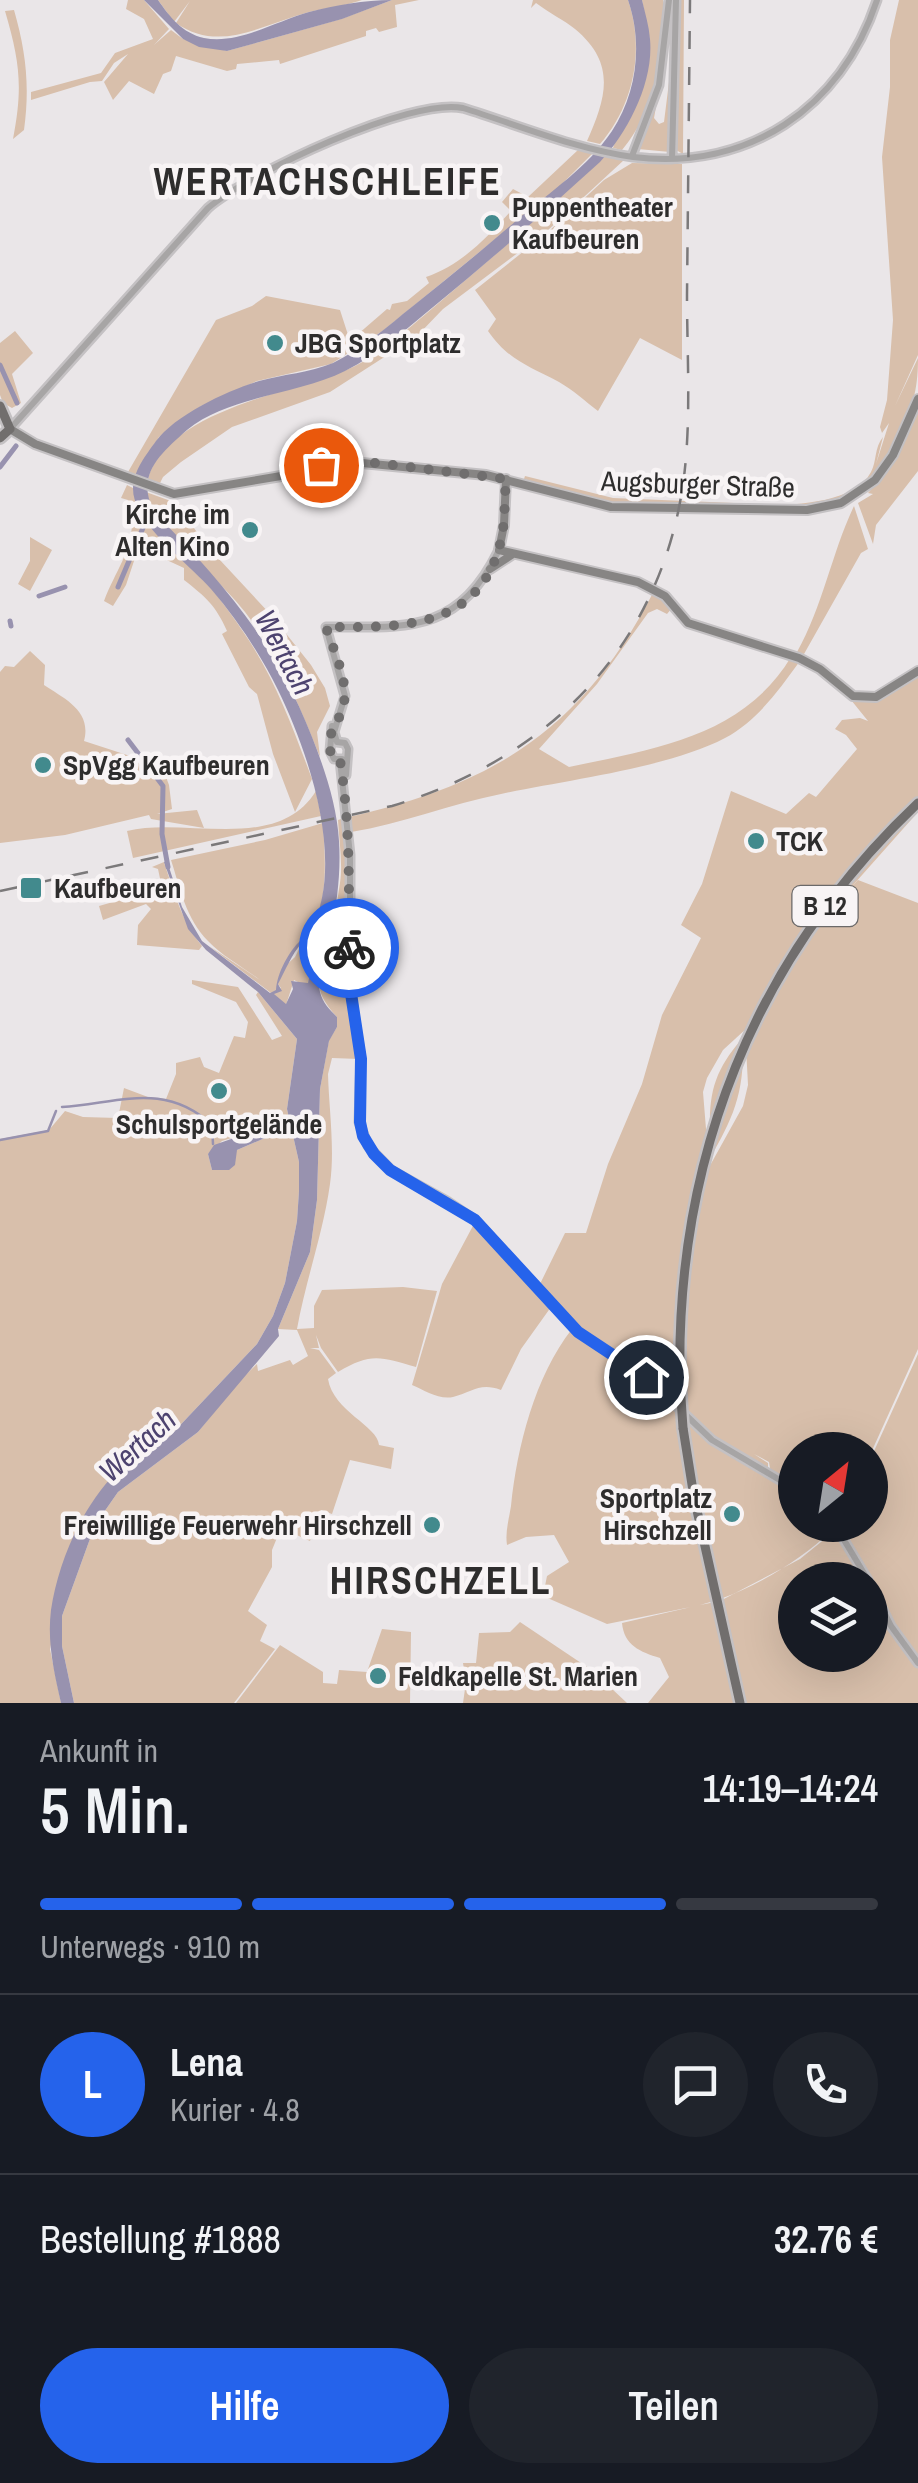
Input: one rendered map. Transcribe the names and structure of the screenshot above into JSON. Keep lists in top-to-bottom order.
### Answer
{
  "streets": {
    "main road": ["Augsburger Straße", "B 12"]
  },
  "districts": ["WERTACHSCHLEIFE", "HIRSCHZELL"],
  "water": ["Wertach"],
  "places": {
    "other": [
      "Puppentheater Kaufbeuren",
      "JBG Sportplatz",
      "Kirche im Alten Kino",
      "SpVgg Kaufbeuren",
      "TCK",
      "Schulsportgelände",
      "Sportplatz Hirschzell",
      "Freiwillige Feuerwehr Hirschzell",
      "Feldkapelle St. Marien"
    ],
    "transit": ["Kaufbeuren"]
  },
  "north": "top right",
  "page": {
    "heading": ["5 Min.", "Ankunft in", "14:19–14:24"],
    "panel": [
      "Lena",
      "Kurier · 4.8",
      "Bestellung #1888",
      "32.76 €"
    ],
    "bar": "Unterwegs · 910 m",
    "round": "L",
    "buttons": ["Hilfe", "Teilen"]
  }
}
